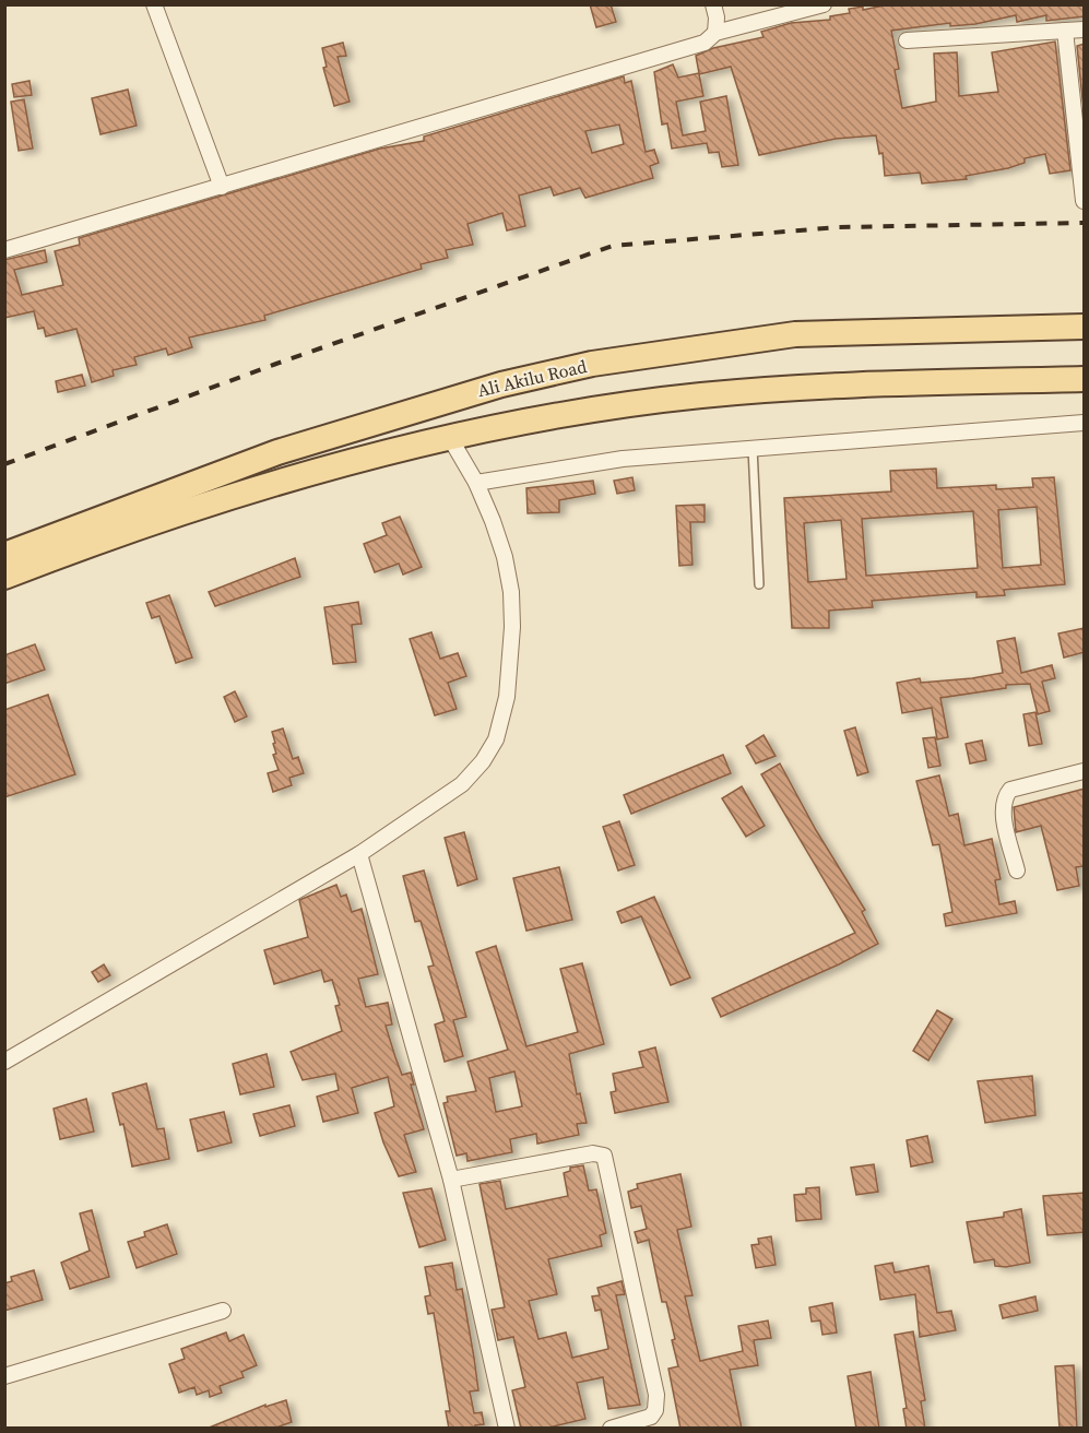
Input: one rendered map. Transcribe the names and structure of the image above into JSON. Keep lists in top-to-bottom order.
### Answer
{
  "streets": {
    "main road": ["Ali Akilu Road"]
  }
}
